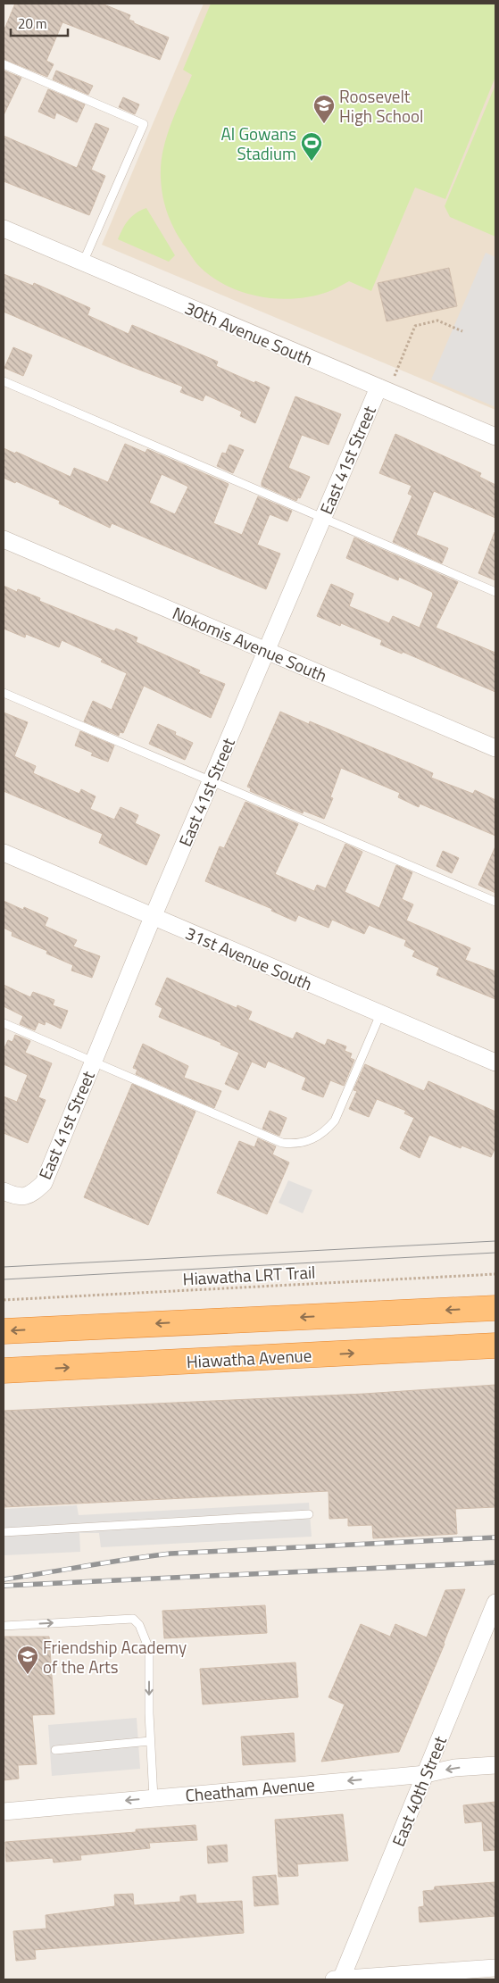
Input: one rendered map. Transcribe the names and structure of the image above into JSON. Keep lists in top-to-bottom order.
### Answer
{
  "streets": {
    "highway": ["Hiawatha Avenue"],
    "street": [
      "30th Avenue South",
      "East 41st Street",
      "Nokomis Avenue South",
      "31st Avenue South",
      "Cheatham Avenue",
      "East 40th Street"
    ],
    "path": ["Hiawatha LRT Trail"]
  },
  "crossings": [
    ["30th Avenue South", "East 41st Street"],
    ["East 41st Street", "Nokomis Avenue South"],
    ["East 41st Street", "31st Avenue South"],
    ["Cheatham Avenue", "East 40th Street"]
  ],
  "one_way": ["Cheatham Avenue"],
  "places": {
    "school or university": ["Roosevelt High School", "Friendship Academy of the Arts"],
    "sports": ["Al Gowans Stadium"]
  },
  "scale_bar": "20 m"
}
